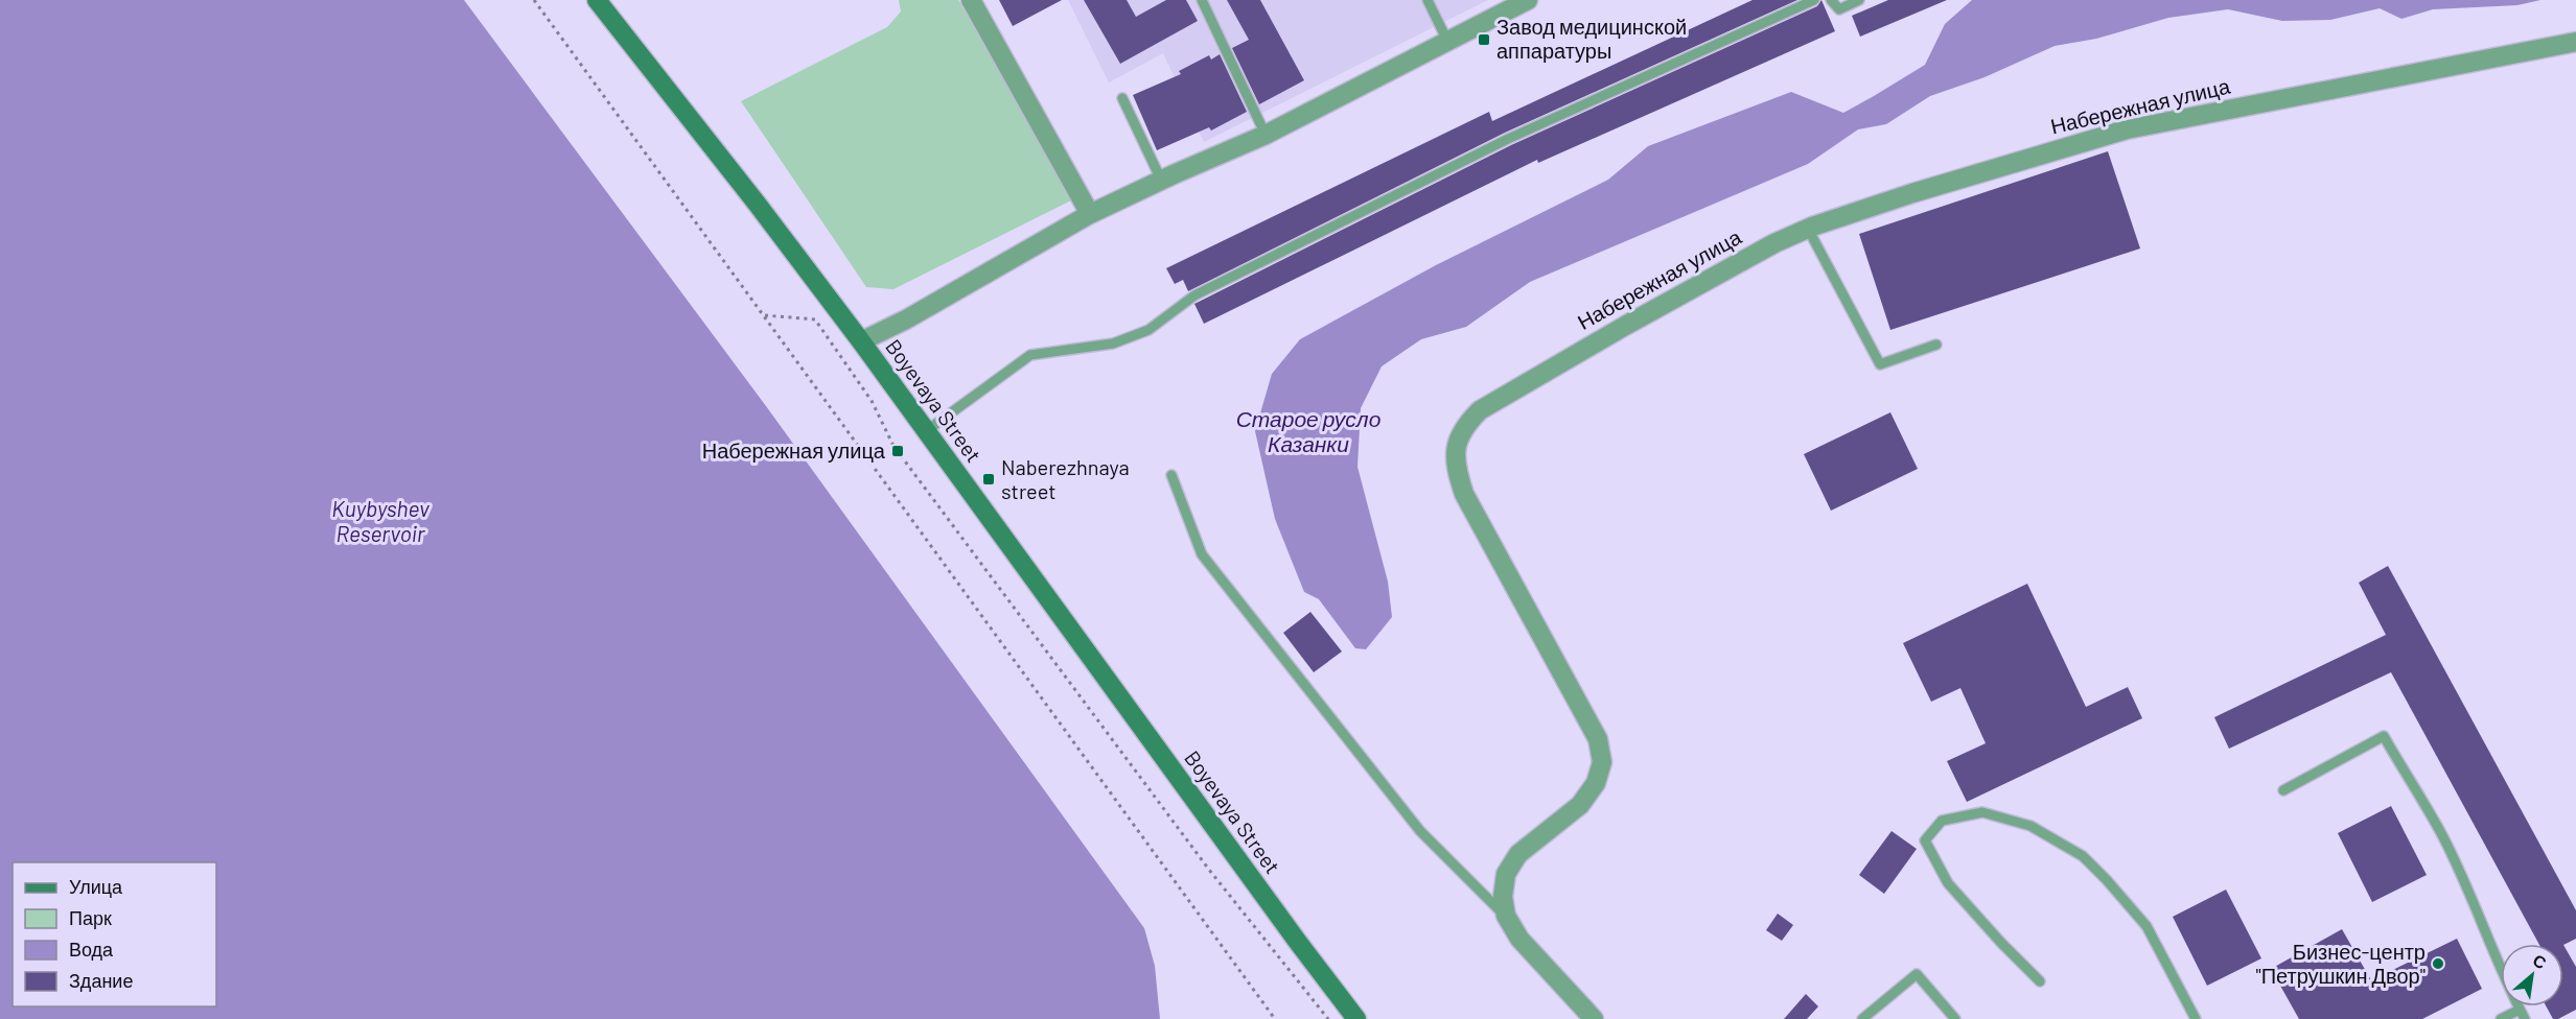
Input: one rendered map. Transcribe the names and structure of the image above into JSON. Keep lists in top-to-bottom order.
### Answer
{
  "streets": {
    "main road": ["Boyevaya Street"],
    "street": ["Набережная улица"]
  },
  "water": ["Старое русло Казанки", "Kuybyshev Reservoir"],
  "places": {
    "transit": ["Завод медицинской аппаратуры", "Набережная улица", "Naberezhnaya street"],
    "other": ["Бизнес-центр \"Петрушкин Двор\""]
  },
  "legend": [
    "Улица",
    "Парк",
    "Вода",
    "Здание"
  ],
  "north": "top right"
}
